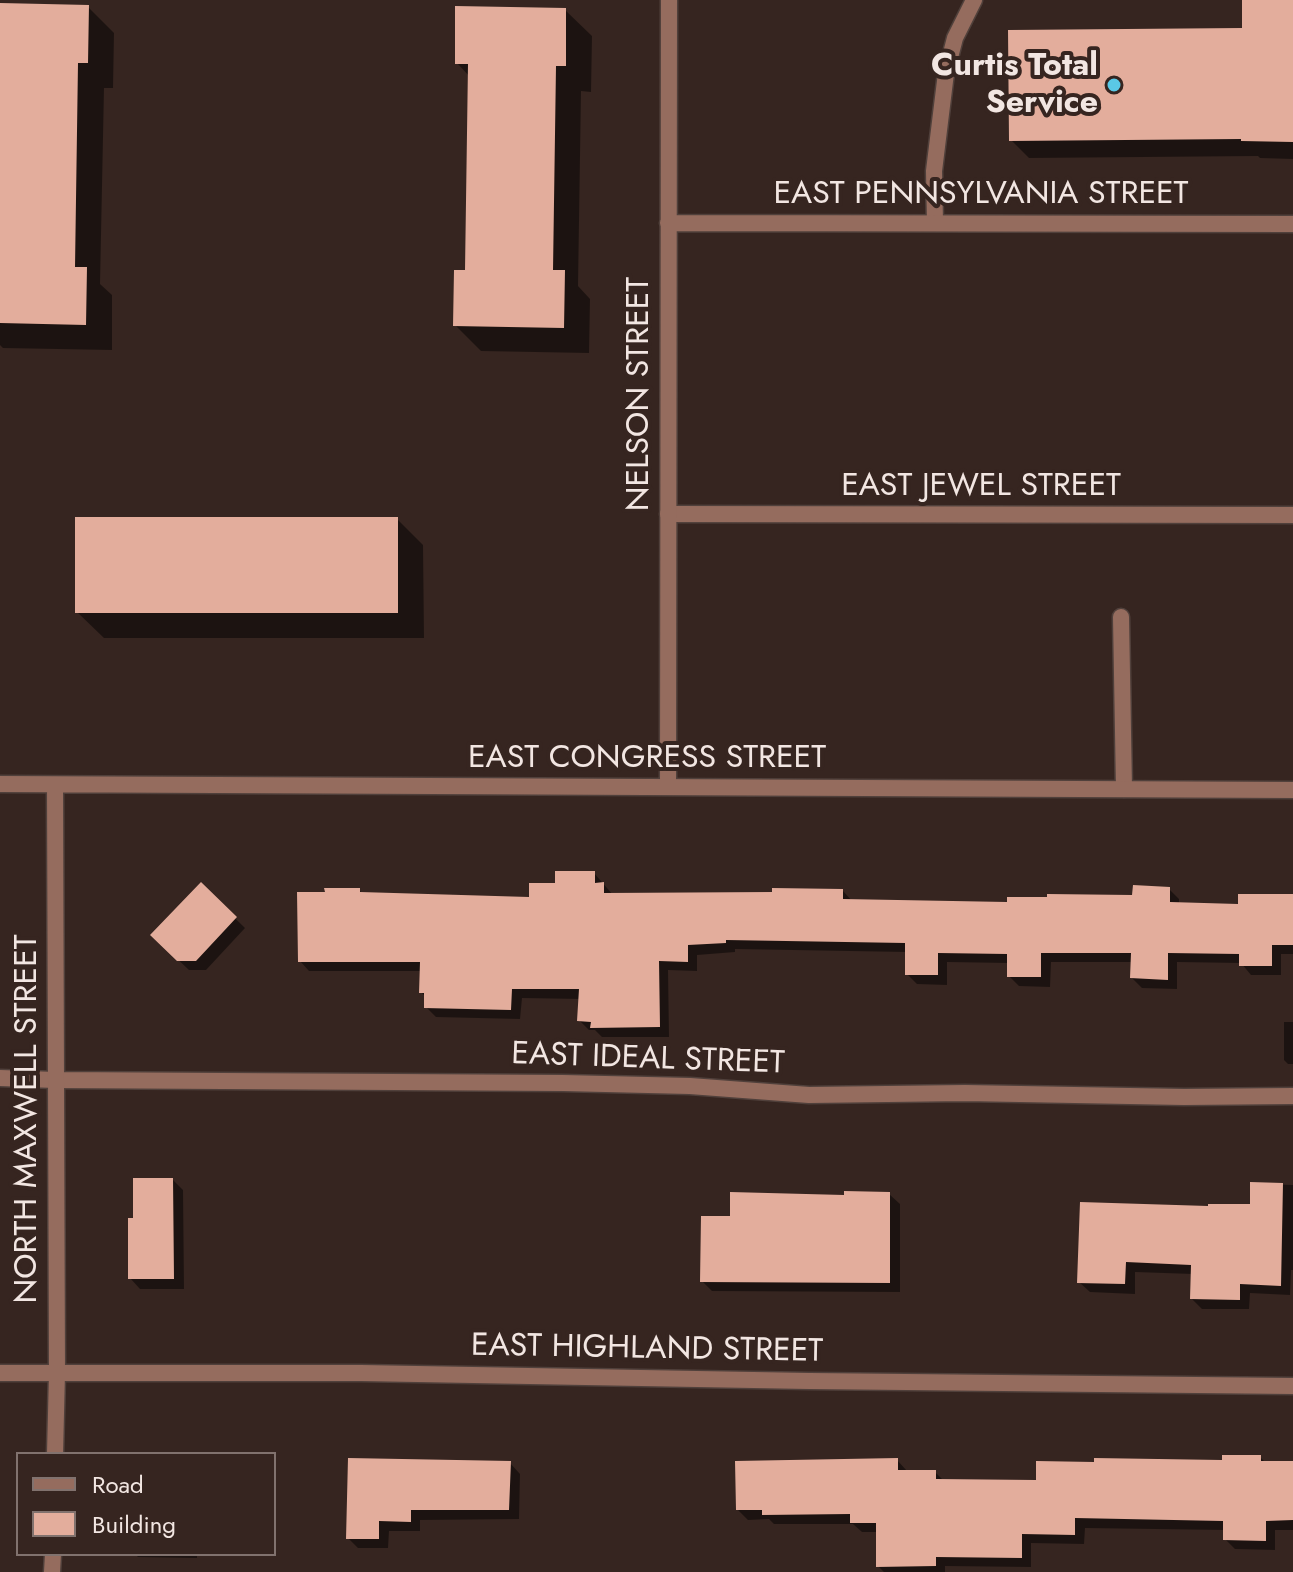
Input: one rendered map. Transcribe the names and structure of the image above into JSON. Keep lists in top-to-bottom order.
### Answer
{
  "streets": {
    "street": [
      "EAST PENNSYLVANIA STREET",
      "NELSON STREET",
      "EAST JEWEL STREET",
      "EAST CONGRESS STREET",
      "EAST IDEAL STREET",
      "NORTH MAXWELL STREET",
      "EAST HIGHLAND STREET"
    ]
  },
  "crossings": [
    ["EAST PENNSYLVANIA STREET", "NELSON STREET"],
    ["NELSON STREET", "EAST JEWEL STREET"],
    ["NELSON STREET", "EAST CONGRESS STREET"],
    ["EAST CONGRESS STREET", "NORTH MAXWELL STREET"],
    ["EAST IDEAL STREET", "NORTH MAXWELL STREET"],
    ["NORTH MAXWELL STREET", "EAST HIGHLAND STREET"]
  ],
  "places": ["Curtis Total Service"],
  "legend": ["Road", "Building"]
}
